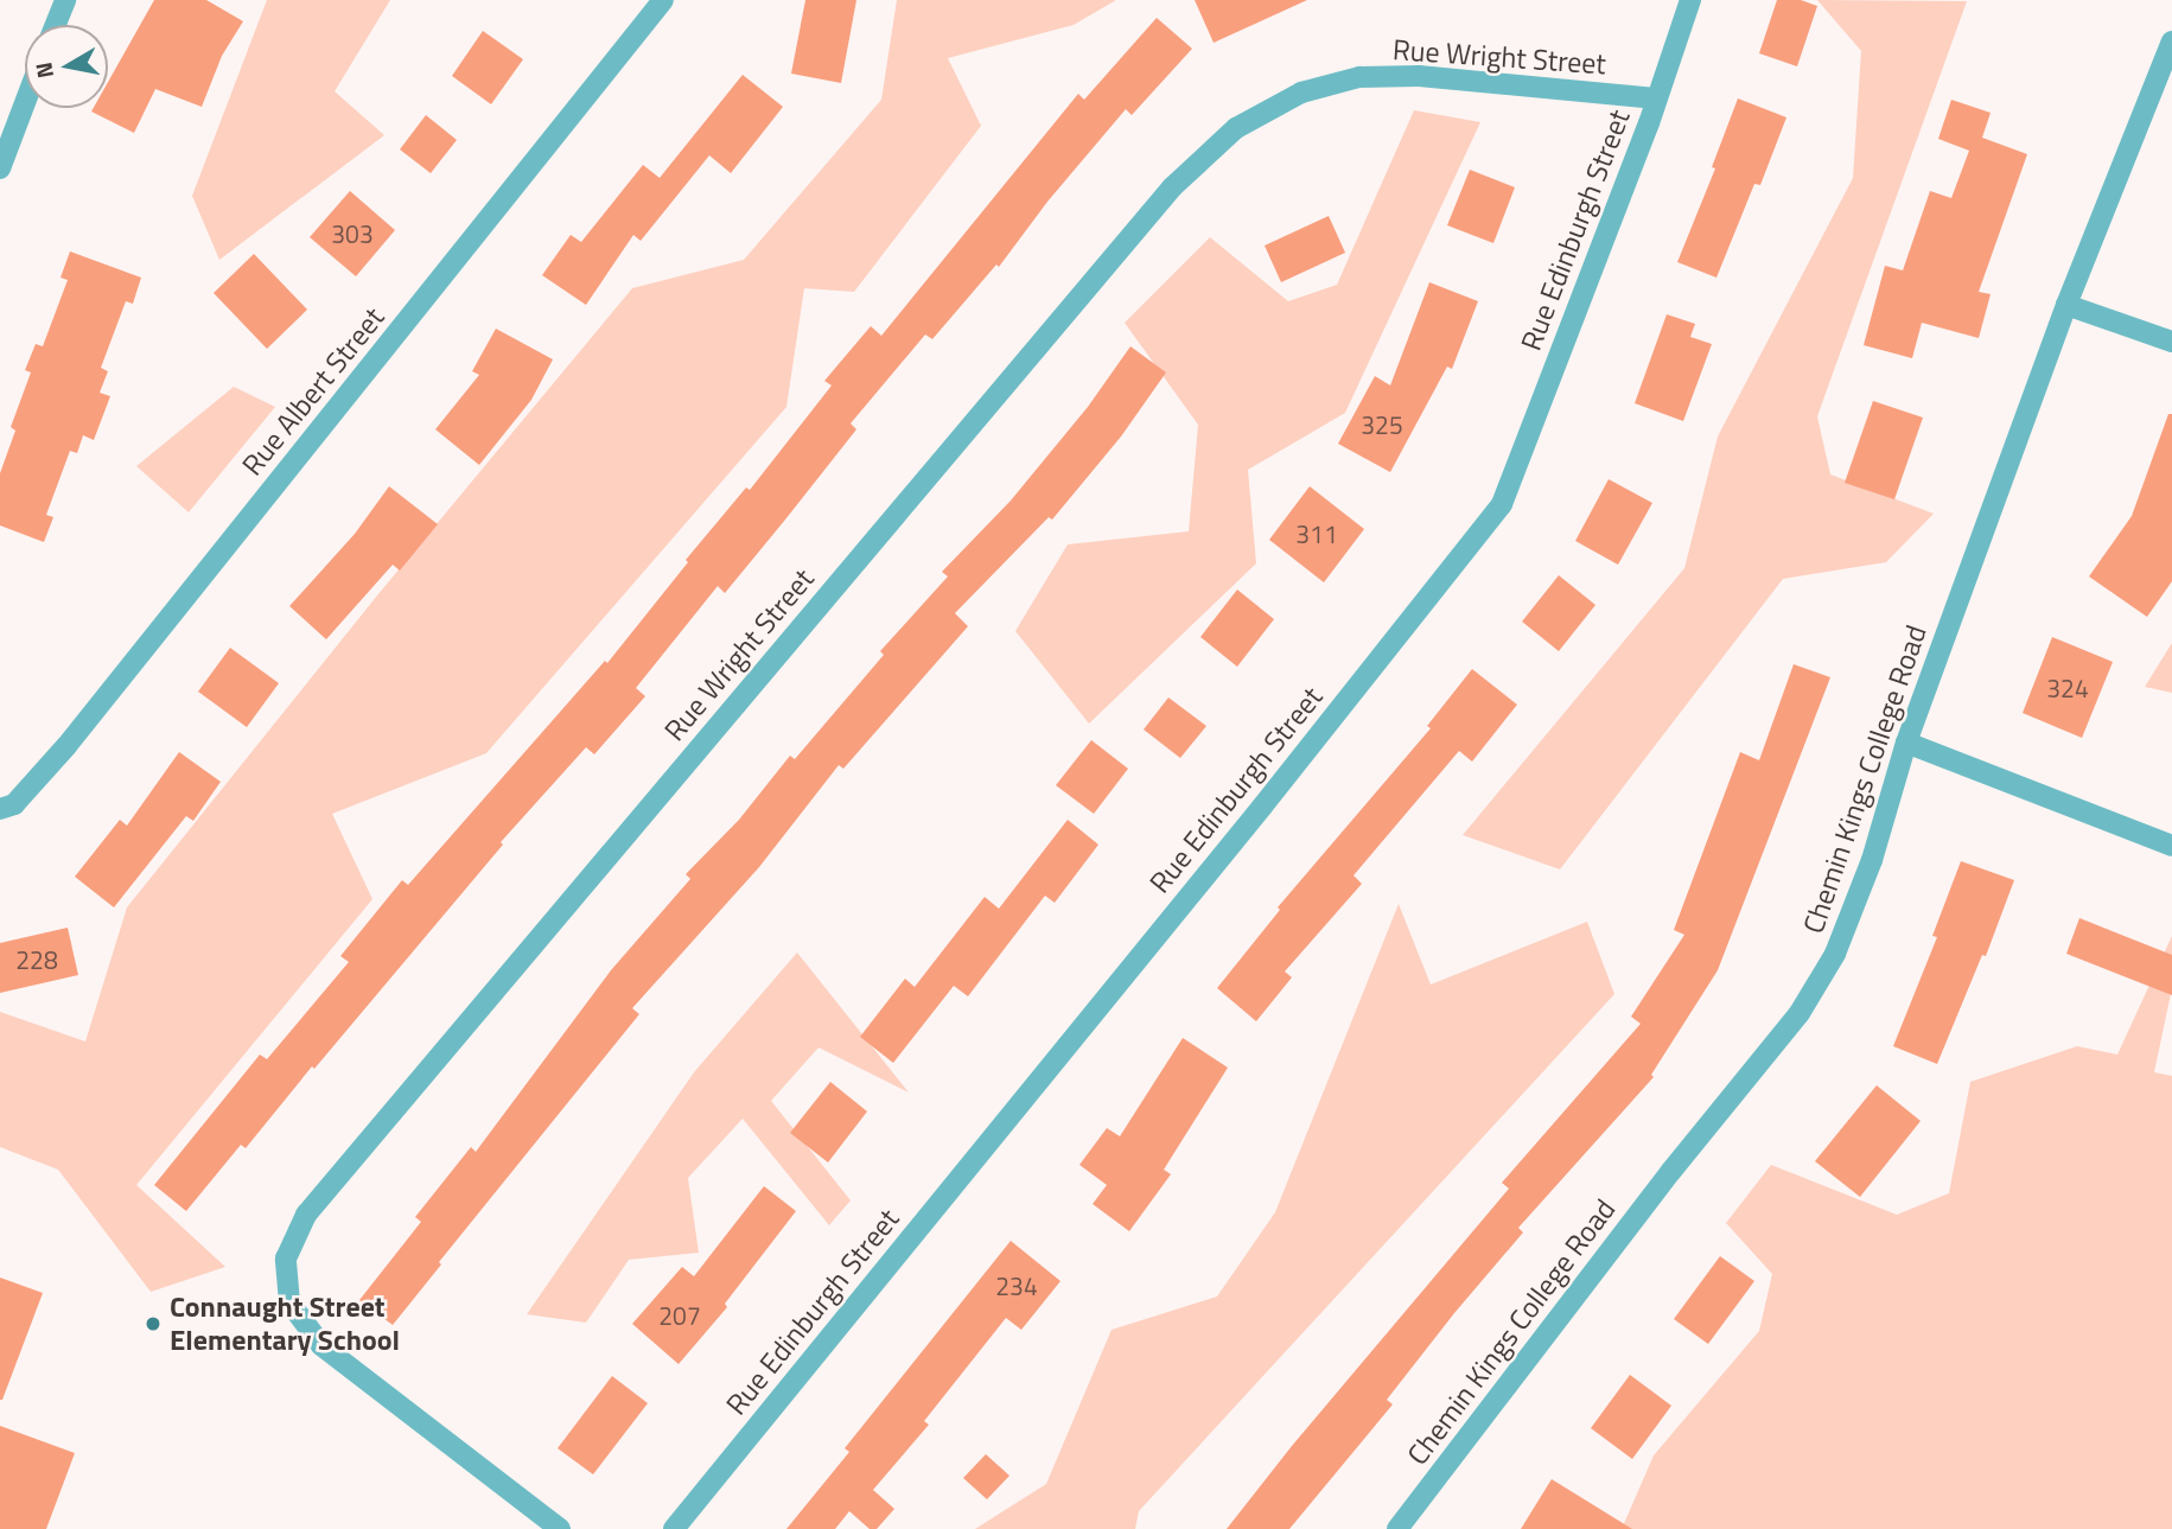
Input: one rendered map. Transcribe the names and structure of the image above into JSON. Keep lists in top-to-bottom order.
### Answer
{
  "streets": {
    "street": [
      "Rue Wright Street",
      "Rue Edinburgh Street",
      "Rue Albert Street",
      "Chemin Kings College Road"
    ]
  },
  "crossings": [
    ["Rue Wright Street", "Rue Edinburgh Street"]
  ],
  "places": ["Connaught Street Elementary School"],
  "house_numbers": [
    "303",
    "325",
    "311",
    "324",
    "228",
    "234",
    "207"
  ],
  "north": "left"
}
